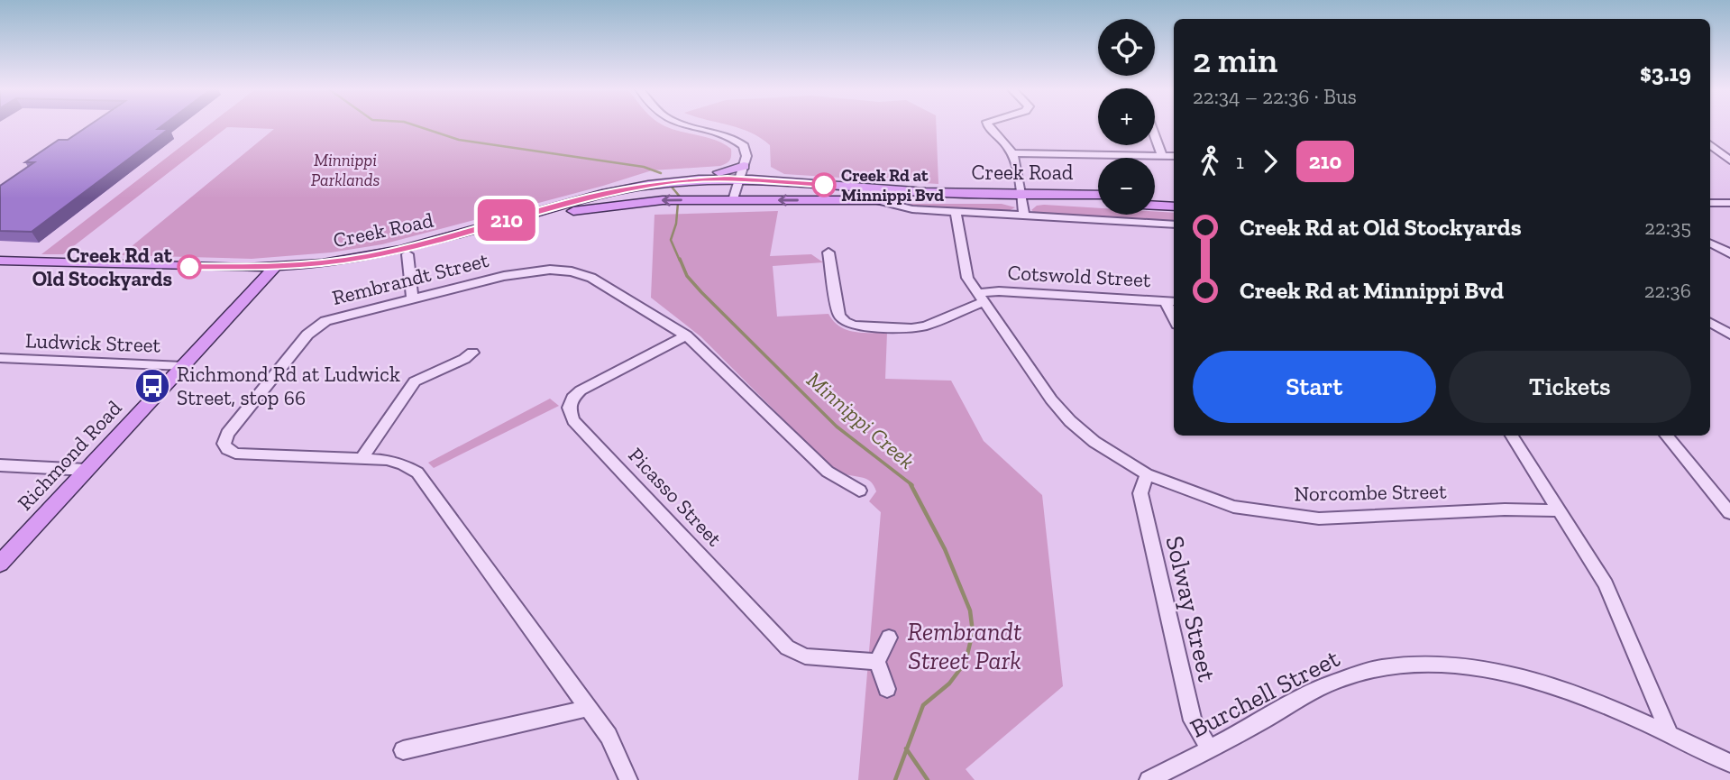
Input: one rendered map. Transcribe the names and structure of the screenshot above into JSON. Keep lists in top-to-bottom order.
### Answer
{
  "streets": {
    "main road": ["Creek Road", "Richmond Road"],
    "street": [
      "Cotswold Street",
      "Rembrandt Street",
      "Ludwick Street",
      "Norcombe Street",
      "Picasso Street",
      "Solway Street",
      "Burchell Street"
    ]
  },
  "crossings": [
    ["Creek Road", "Richmond Road"],
    ["Creek Road", "Norcombe Street"],
    ["Cotswold Street", "Norcombe Street"],
    ["Rembrandt Street", "Picasso Street"],
    ["Ludwick Street", "Richmond Road"],
    ["Norcombe Street", "Solway Street"],
    ["Solway Street", "Burchell Street"]
  ],
  "water": ["Minnippi Creek"],
  "parks": ["Minnippi Parklands", "Rembrandt Street Park"],
  "places": {
    "other": ["Creek Rd at Minnippi Bvd", "Creek Rd at Old Stockyards"],
    "bus stop": ["Richmond Rd at Ludwick Street, stop 66"]
  },
  "lines": ["bus line 210"],
  "page": {
    "on_map": "210",
    "map_buttons": ["+", "−"],
    "heading": ["2 min", "22:34 – 22:36 · Bus", "$3.19"],
    "legs": ["1", "210"],
    "list": [
      {
        "name": "Creek Rd at Old Stockyards",
        "value": "22:35"
      },
      {
        "name": "Creek Rd at Minnippi Bvd",
        "value": "22:36"
      }
    ],
    "buttons": ["Start", "Tickets"]
  }
}
